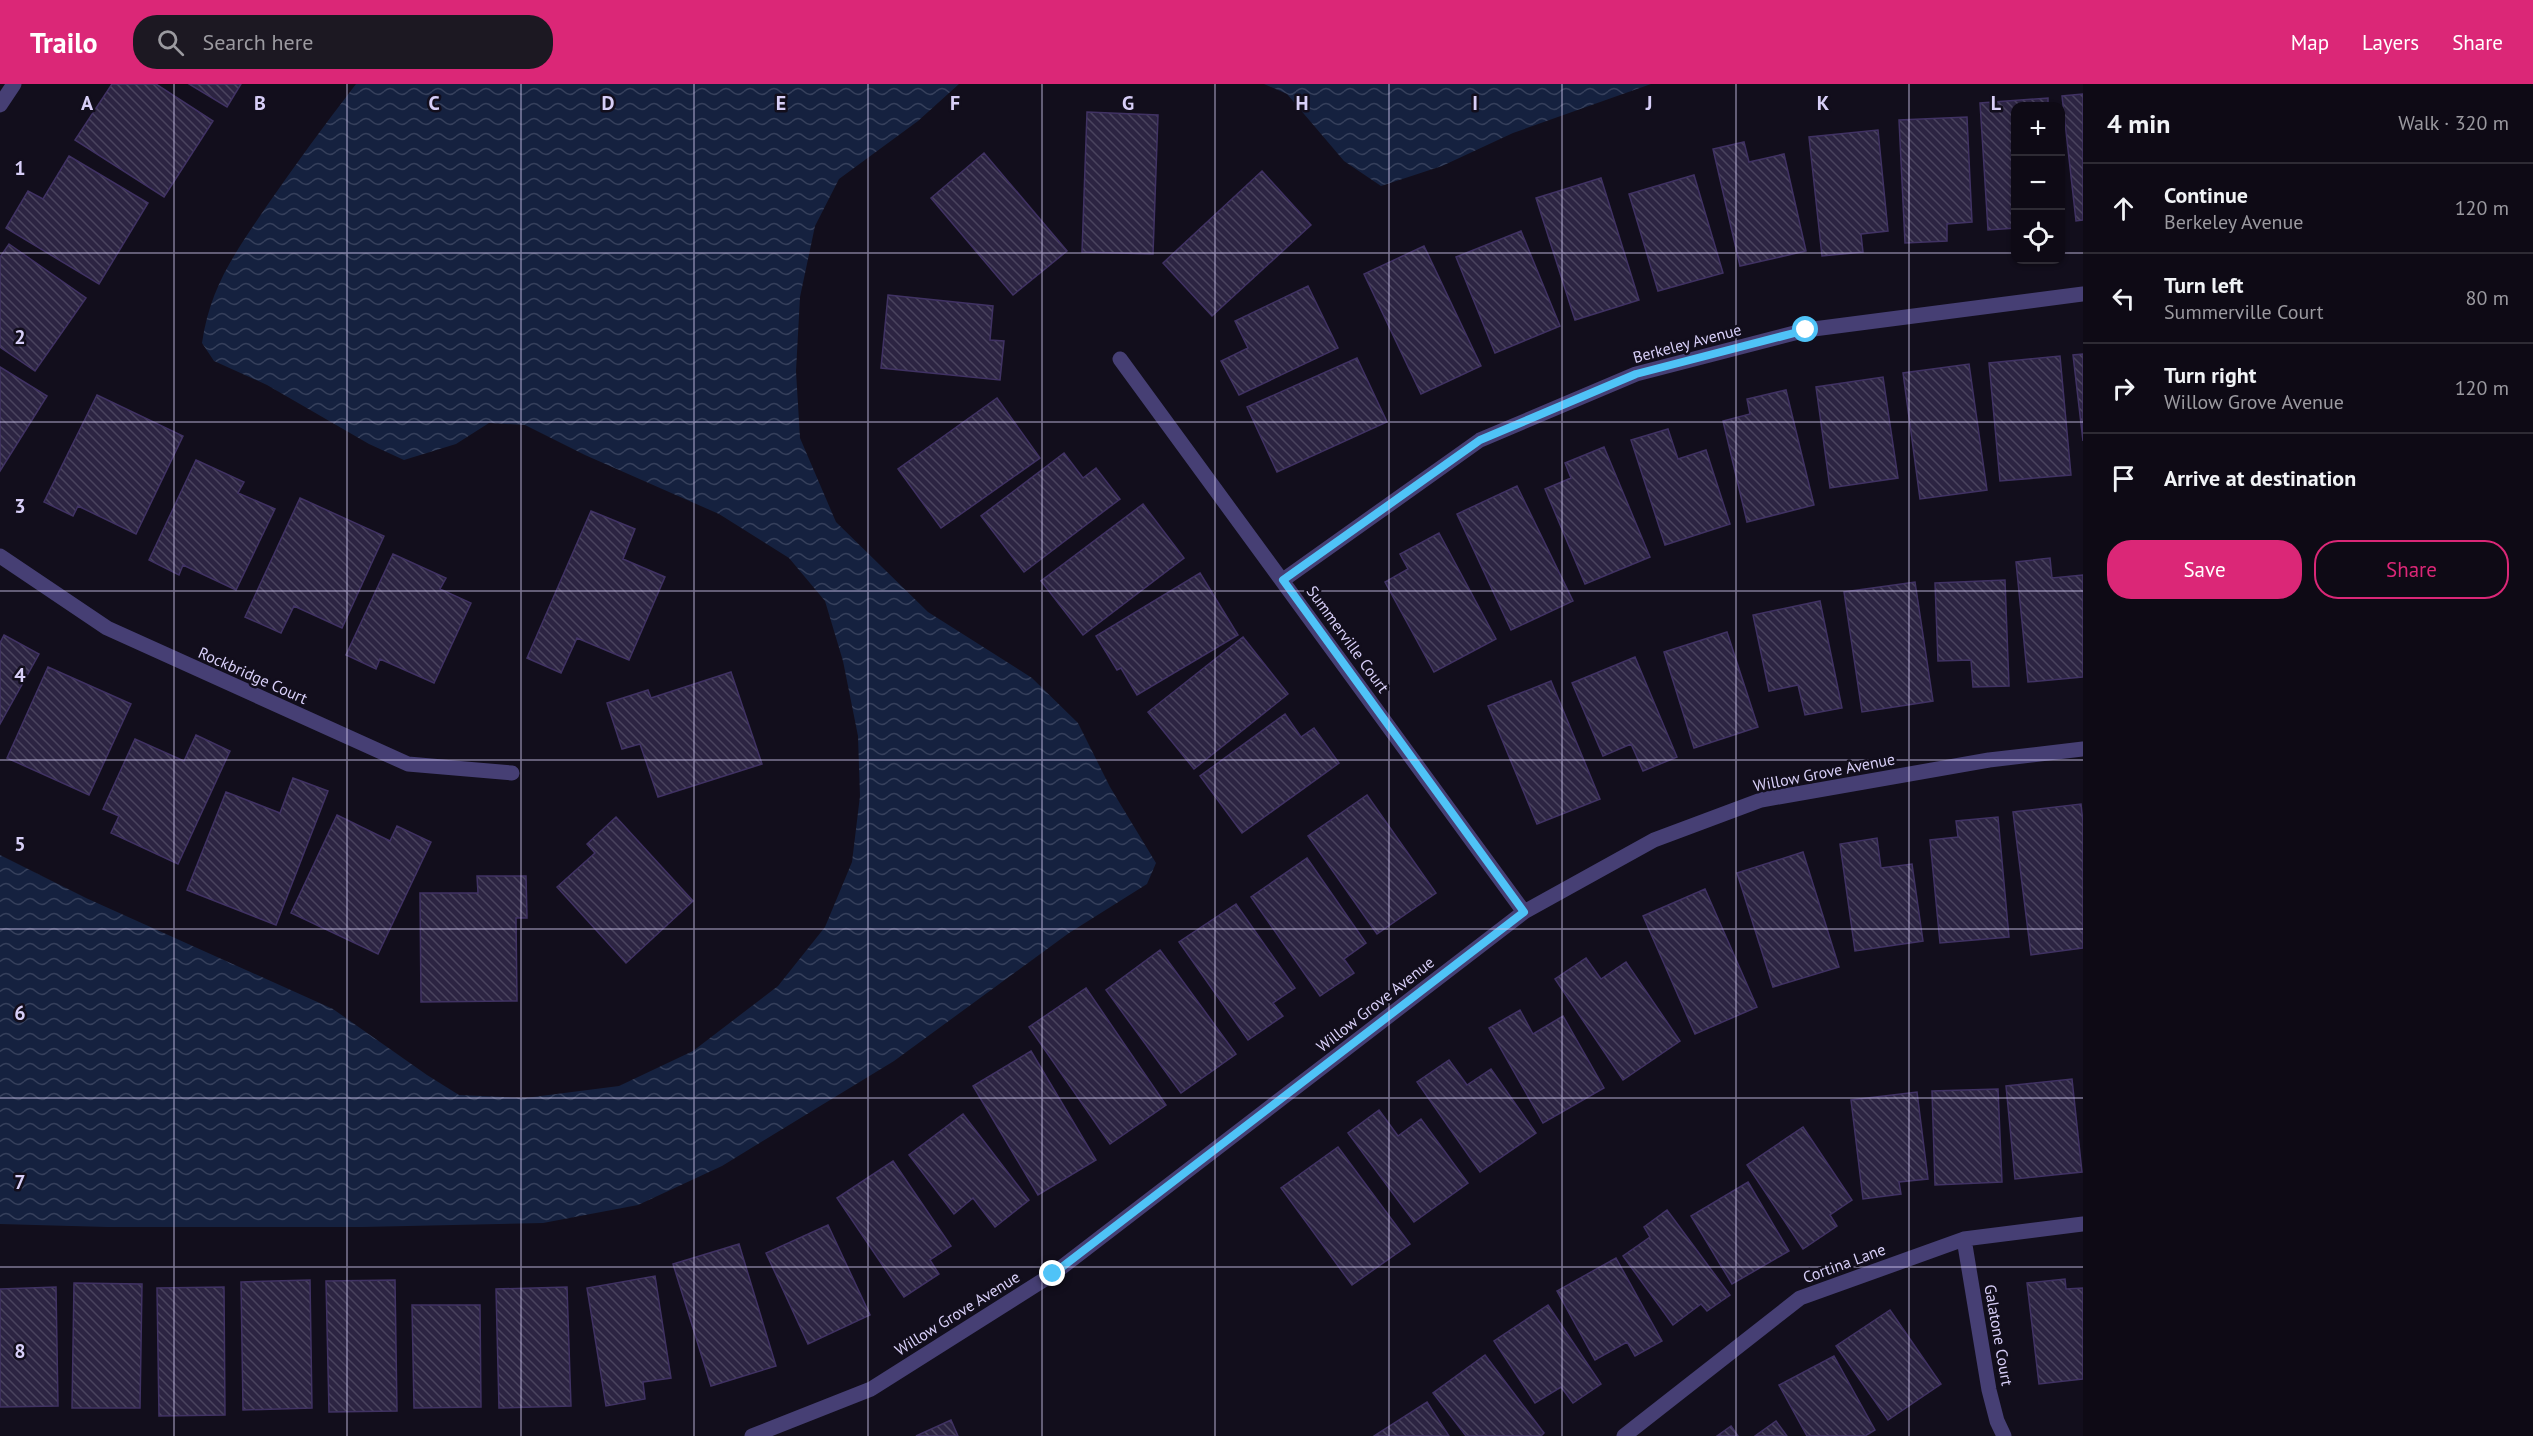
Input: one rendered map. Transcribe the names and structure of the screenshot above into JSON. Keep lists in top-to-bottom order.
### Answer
{
  "streets": {
    "street": [
      "Berkeley Avenue",
      "Summerville Court",
      "Rockbridge Court",
      "Willow Grove Avenue",
      "Cortina Lane",
      "Galatone Court"
    ]
  },
  "crossings": [
    ["Berkeley Avenue", "Summerville Court"],
    ["Summerville Court", "Willow Grove Avenue"],
    ["Cortina Lane", "Galatone Court"]
  ],
  "page": {
    "header": "Trailo",
    "search": "Search here",
    "nav": ["Map", "Layers", "Share"],
    "heading": ["4 min", "Walk · 320 m"],
    "map_buttons": ["+", "−"],
    "list": [
      ["Continue", "Berkeley Avenue", "120 m"],
      ["Turn left", "Summerville Court", "80 m"],
      ["Turn right", "Willow Grove Avenue", "120 m"],
      "Arrive at destination"
    ],
    "buttons": ["Save", "Share"]
  },
  "grid": {
    "columns": [
      "A",
      "B",
      "C",
      "D",
      "E",
      "F",
      "G",
      "H",
      "I",
      "J",
      "K",
      "L"
    ],
    "rows": [
      "1",
      "2",
      "3",
      "4",
      "5",
      "6",
      "7",
      "8"
    ]
  }
}
